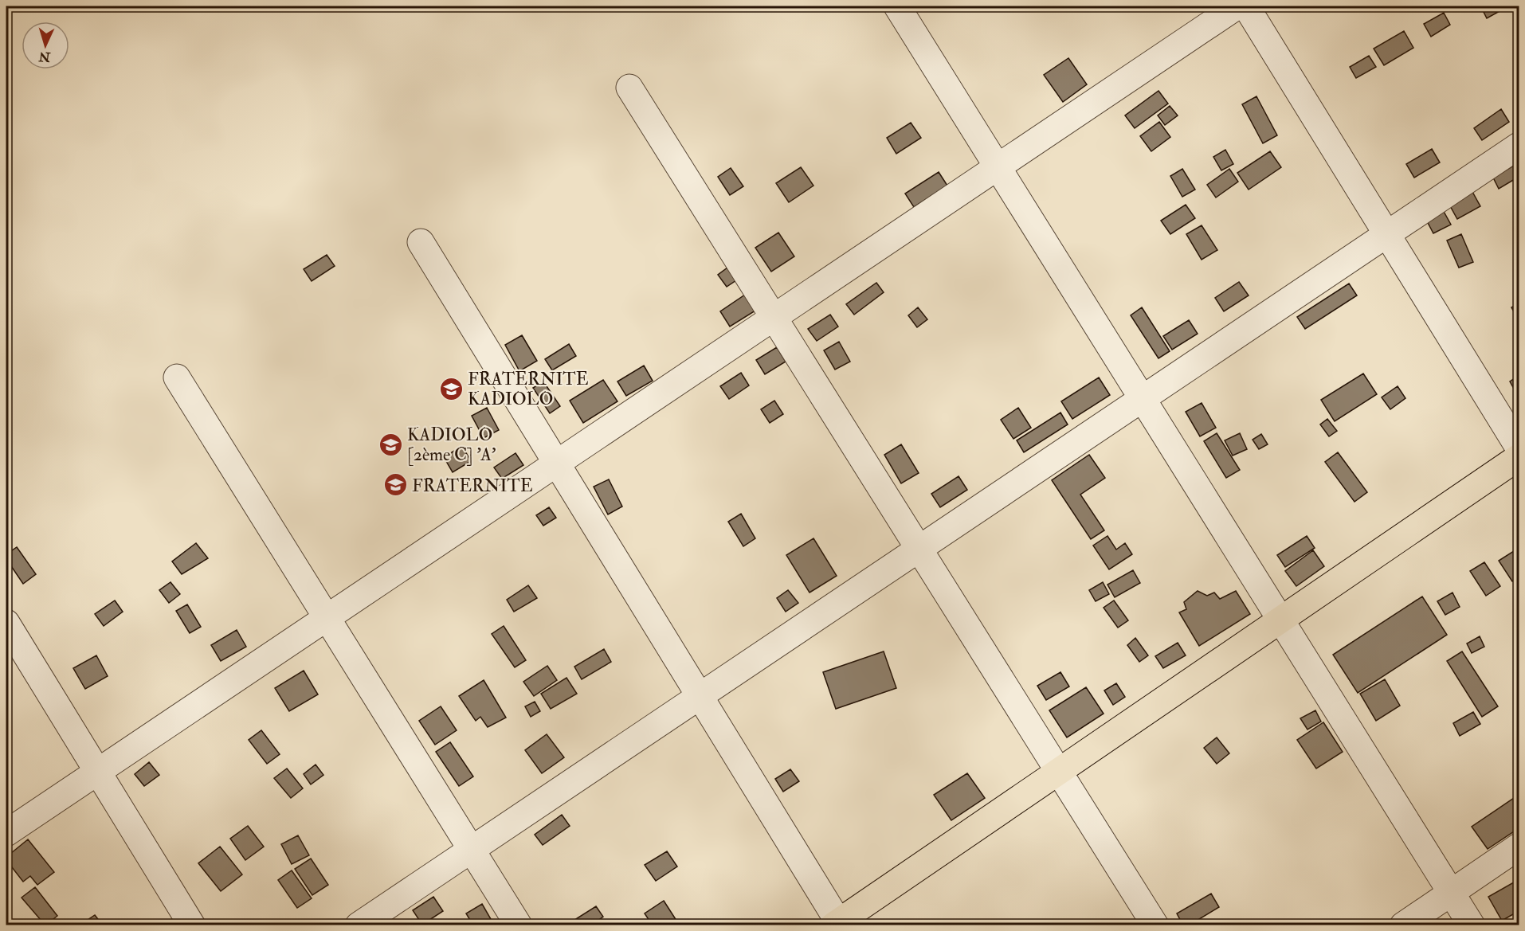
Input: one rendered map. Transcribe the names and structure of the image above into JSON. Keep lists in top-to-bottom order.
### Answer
{
  "places": {
    "school or university": ["FRATERNITE KADIOLO", "KADIOLO [2ème C] 'A'", "FRATERNITE"]
  },
  "north": "bottom"
}
